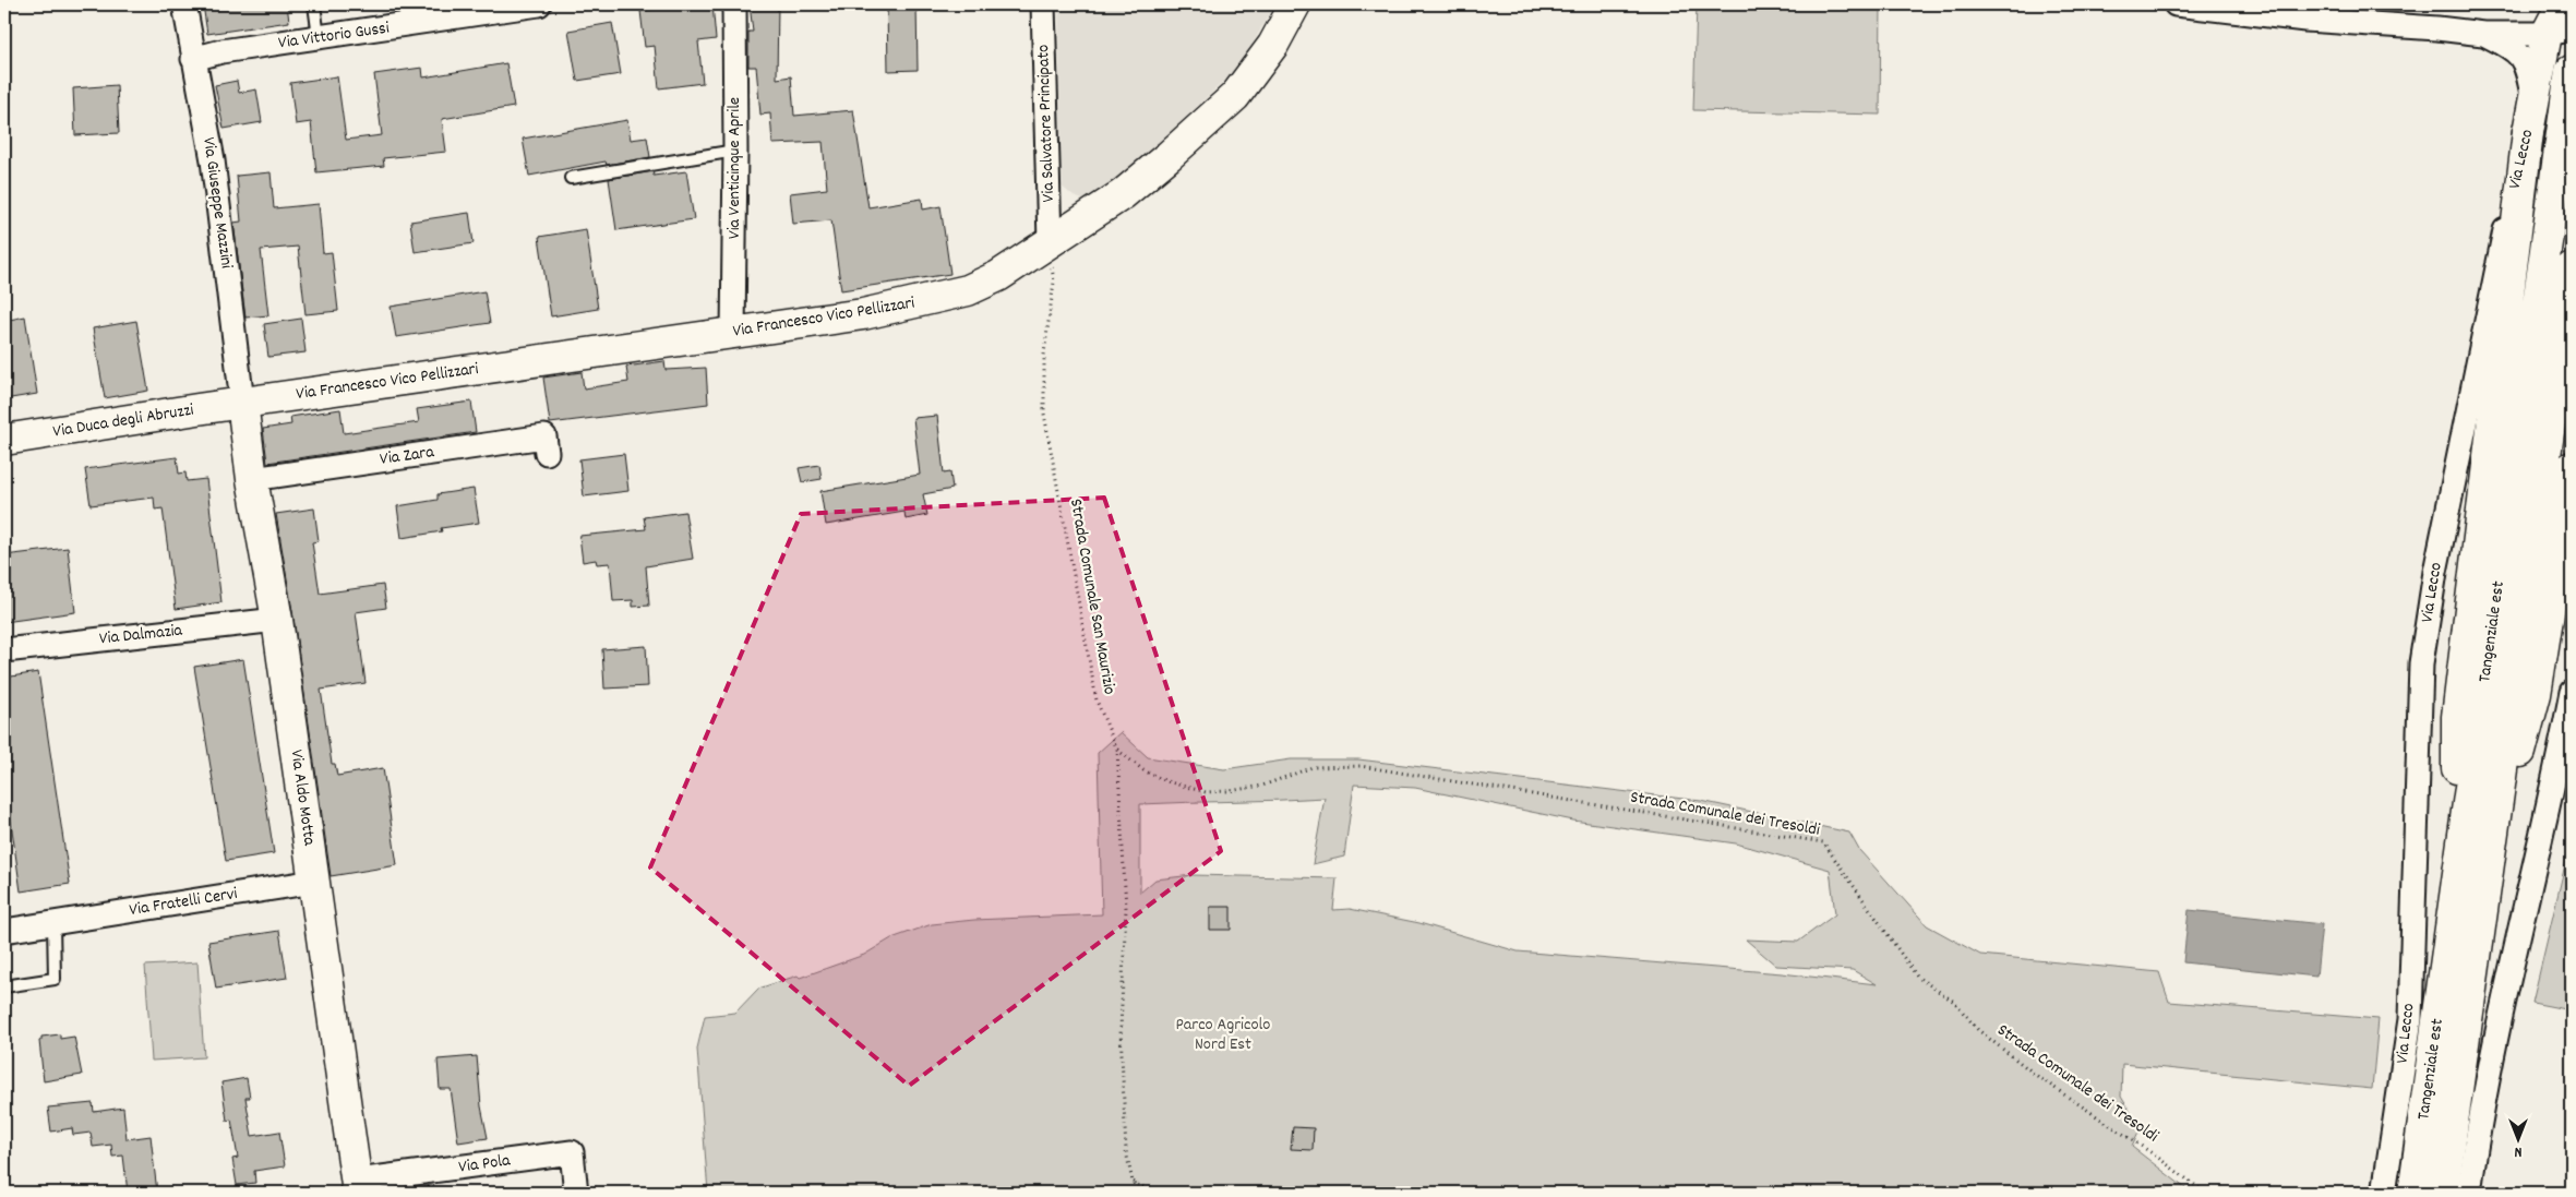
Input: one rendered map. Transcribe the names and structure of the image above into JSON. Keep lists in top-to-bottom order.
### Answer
{
  "streets": {
    "main road": [
      "Via Lecco",
      "Via Francesco Vico Pellizzari",
      "Via Duca degli Abruzzi",
      "Tangenziale est",
      "Via Aldo Motta"
    ],
    "street": [
      "Via Vittorio Gussi",
      "Via Salvatore Principato",
      "Via Venticinque Aprile",
      "Via Giuseppe Mazzini",
      "Via Zara",
      "Via Dalmazia",
      "Via Fratelli Cervi",
      "Via Pola"
    ],
    "path": ["Strada Comunale San Maurizio", "Strada Comunale dei Tresoldi"]
  },
  "crossings": [
    ["Via Vittorio Gussi", "Via Giuseppe Mazzini"],
    ["Via Salvatore Principato", "Via Francesco Vico Pellizzari"],
    ["Via Salvatore Principato", "Strada Comunale San Maurizio"],
    ["Via Venticinque Aprile", "Via Francesco Vico Pellizzari"],
    ["Via Giuseppe Mazzini", "Via Francesco Vico Pellizzari"],
    ["Via Giuseppe Mazzini", "Via Duca degli Abruzzi"],
    ["Via Giuseppe Mazzini", "Via Aldo Motta"],
    ["Via Francesco Vico Pellizzari", "Via Duca degli Abruzzi"],
    ["Via Francesco Vico Pellizzari", "Strada Comunale San Maurizio"],
    ["Via Francesco Vico Pellizzari", "Via Aldo Motta"],
    ["Via Duca degli Abruzzi", "Via Aldo Motta"],
    ["Via Zara", "Via Aldo Motta"],
    ["Strada Comunale San Maurizio", "Strada Comunale dei Tresoldi"],
    ["Via Dalmazia", "Via Aldo Motta"],
    ["Via Aldo Motta", "Via Fratelli Cervi"],
    ["Via Aldo Motta", "Via Pola"]
  ],
  "parks": ["Parco Agricolo Nord Est"],
  "north": "bottom"
}
